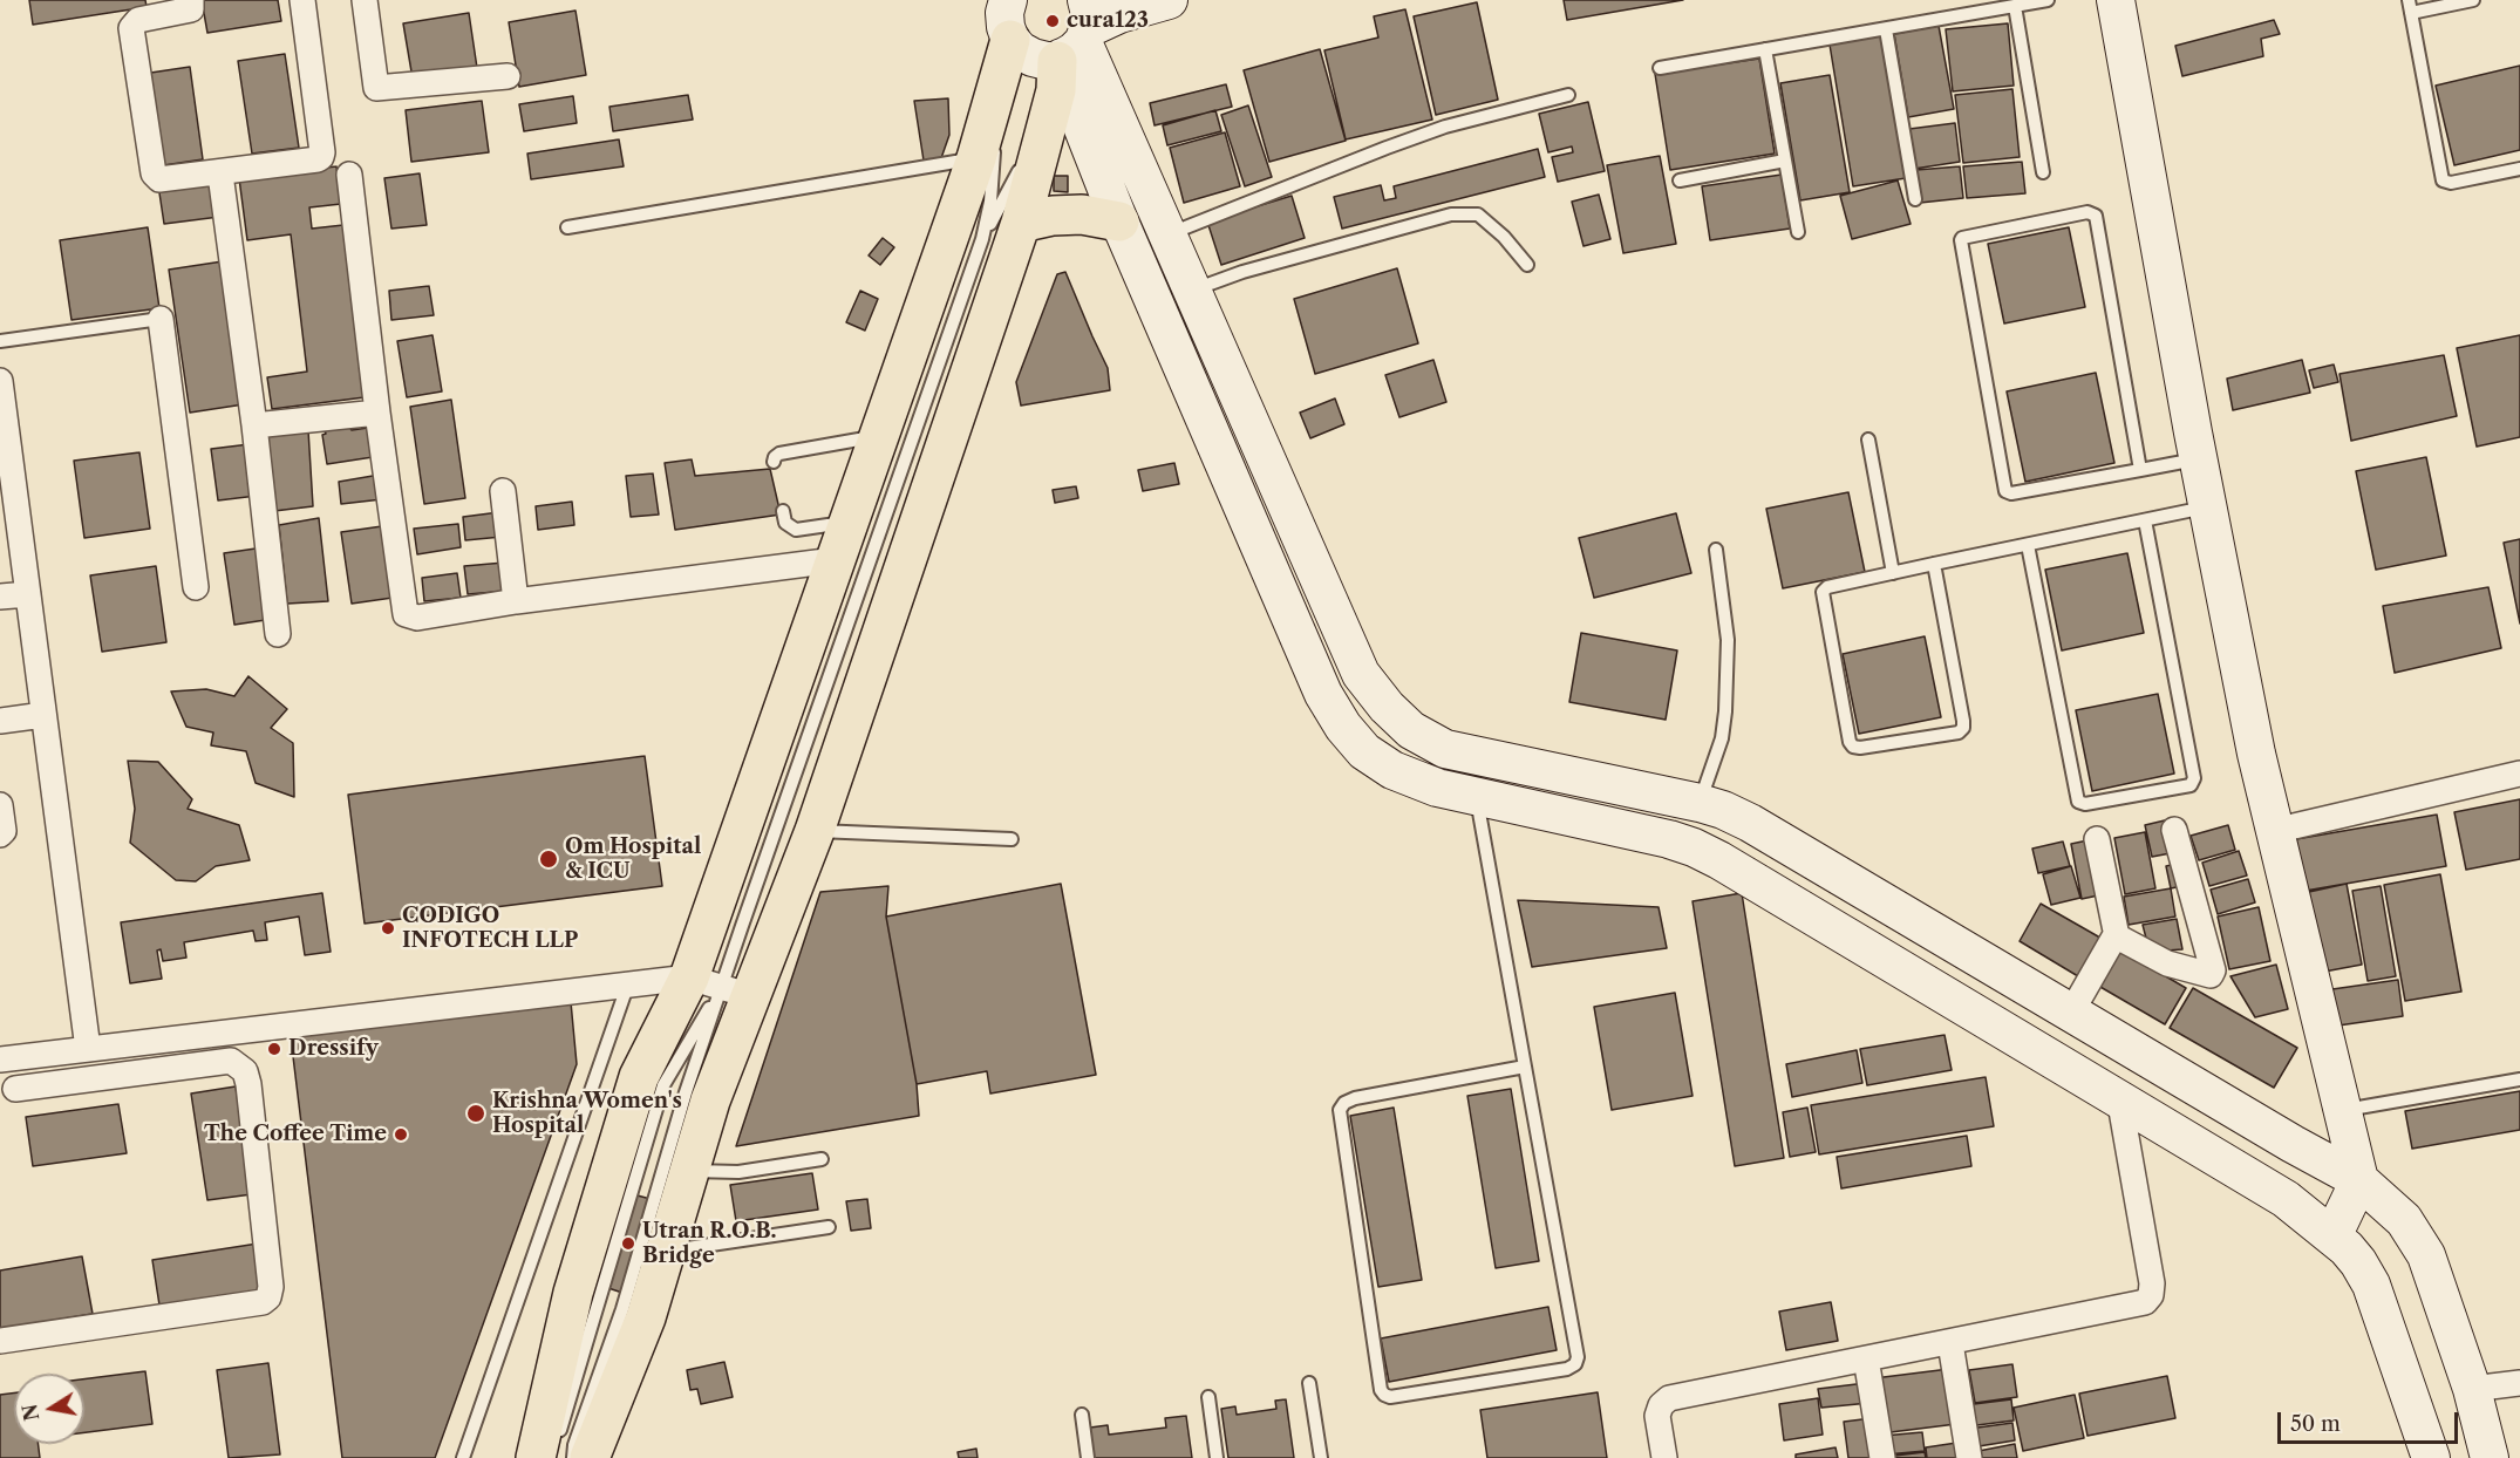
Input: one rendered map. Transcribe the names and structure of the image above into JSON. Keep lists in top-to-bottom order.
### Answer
{
  "places": [
    "cura123",
    "Om Hospital & ICU",
    "CODIGO INFOTECH LLP",
    "Dressify",
    "Krishna Women's Hospital",
    "The Coffee Time",
    "Utran R.O.B. Bridge"
  ],
  "scale_bar": "50 m",
  "north": "left"
}
